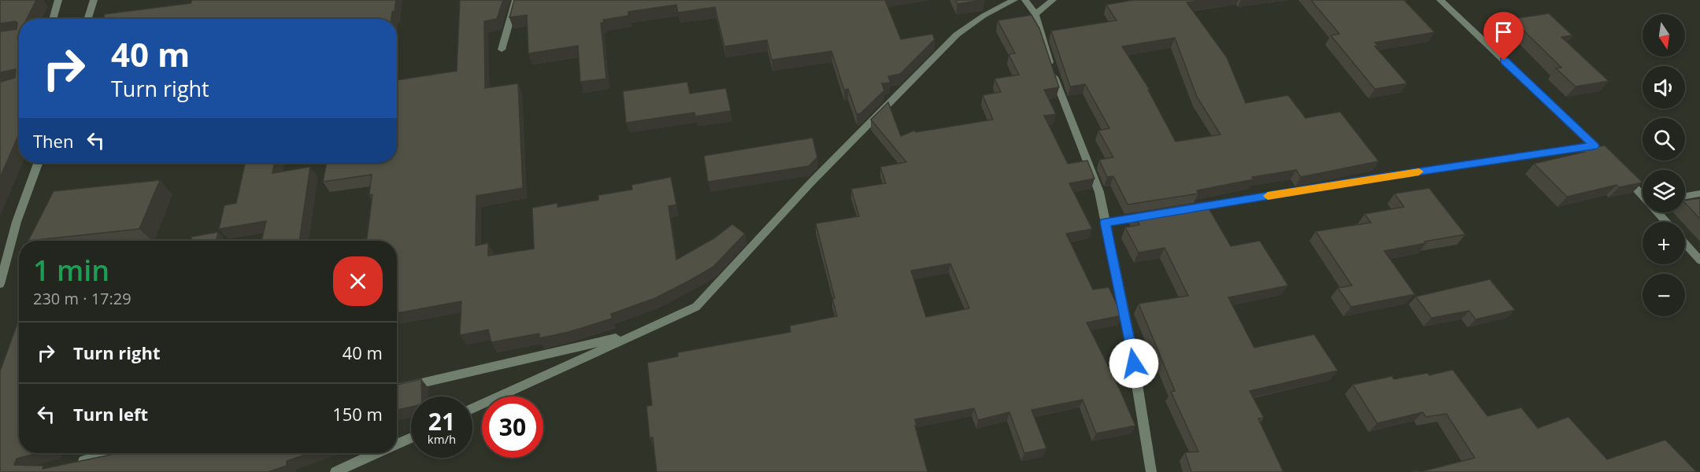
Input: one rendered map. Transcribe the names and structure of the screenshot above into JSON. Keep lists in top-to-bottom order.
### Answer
{
  "north": "bottom",
  "page": {
    "map_buttons": ["+", "−"],
    "turn": ["40 m", "Turn right"],
    "then": "Then",
    "heading": ["1 min", "230 m · 17:29"],
    "list": [
      {
        "name": "Turn right",
        "value": "40 m"
      },
      {
        "name": "Turn left",
        "value": "150 m"
      }
    ],
    "speed": "21 km/h",
    "limit": "30"
  }
}
